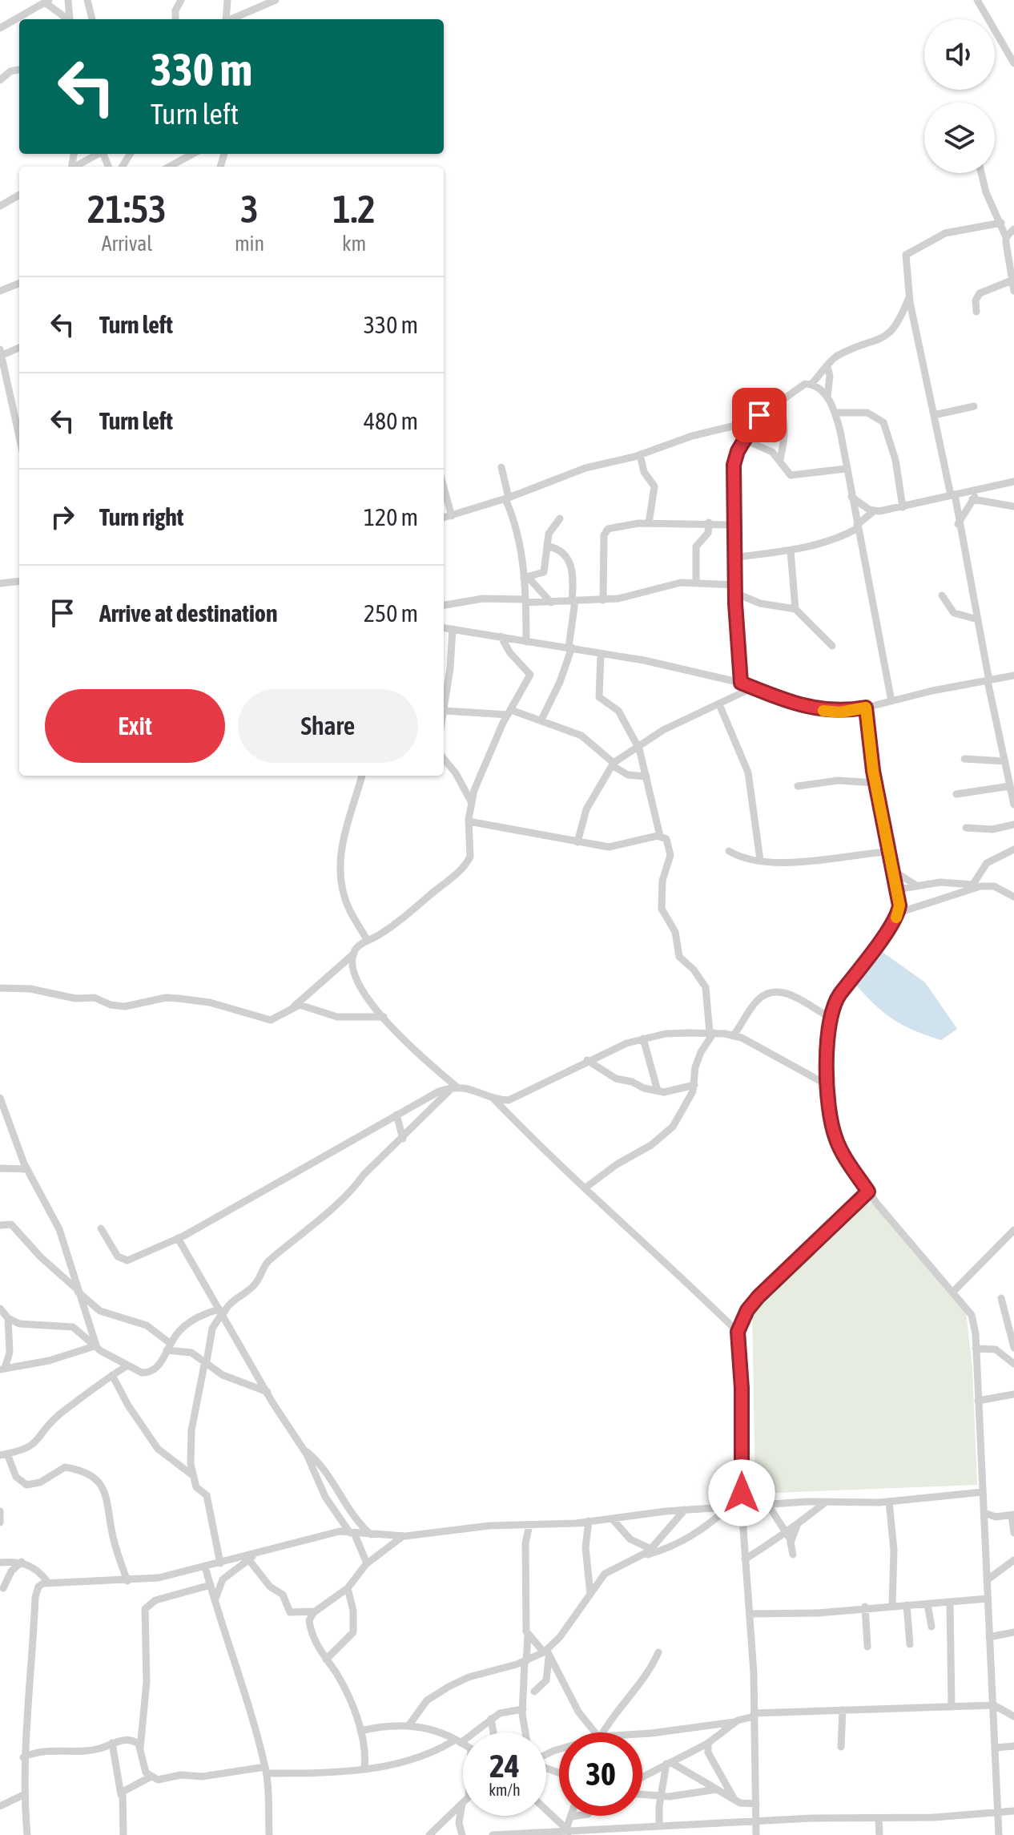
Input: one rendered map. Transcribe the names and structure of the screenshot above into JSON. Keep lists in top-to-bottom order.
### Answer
{
  "page": {
    "turn": ["330 m", "Turn left"],
    "eta": [
      "21:53",
      "Arrival",
      "3",
      "min",
      "1.2",
      "km"
    ],
    "list": [
      {
        "name": "Turn left",
        "value": "330 m"
      },
      {
        "name": "Turn left",
        "value": "480 m"
      },
      {
        "name": "Turn right",
        "value": "120 m"
      },
      {
        "name": "Arrive at destination",
        "value": "250 m"
      }
    ],
    "buttons": ["Exit", "Share"],
    "speed": "24 km/h",
    "limit": "30"
  }
}
